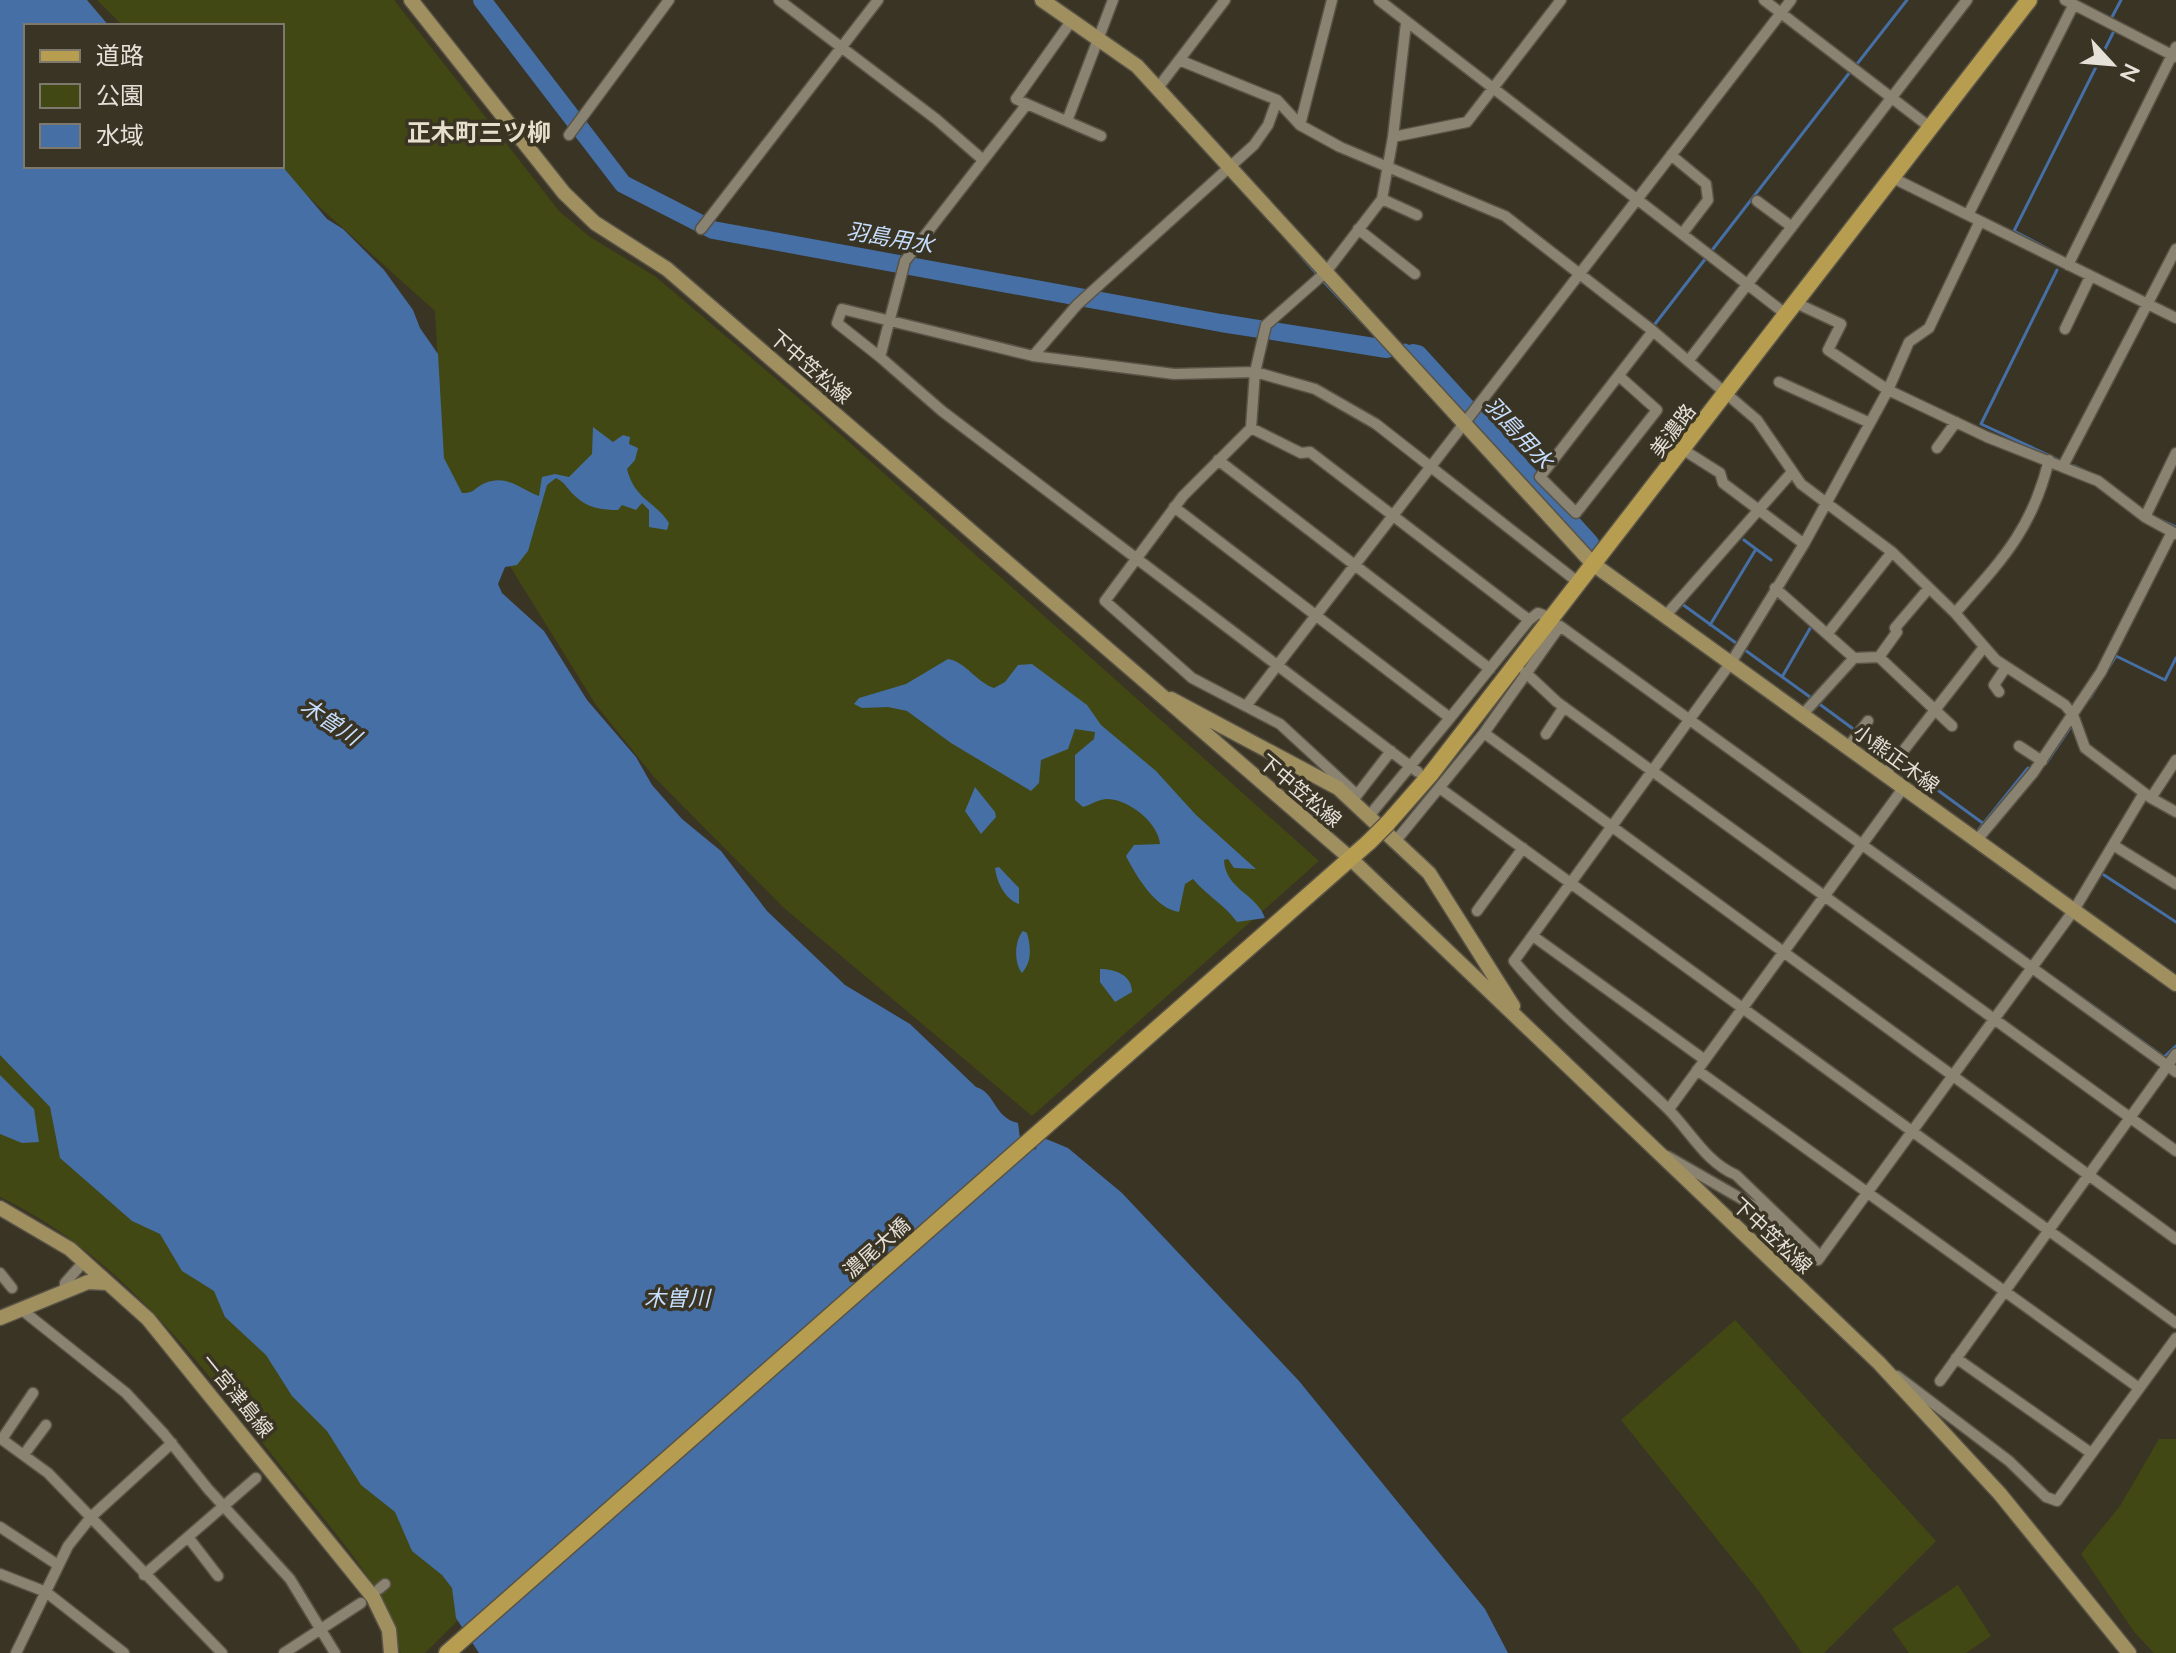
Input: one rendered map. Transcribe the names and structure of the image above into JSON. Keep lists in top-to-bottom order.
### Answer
{
  "streets": {
    "main road": [
      "下中笠松線",
      "美濃路",
      "小熊正木線",
      "濃尾大橋",
      "一宮津島線"
    ]
  },
  "crossings": [
    ["下中笠松線", "美濃路"],
    ["美濃路", "小熊正木線"],
    ["美濃路", "濃尾大橋"]
  ],
  "districts": ["正木町三ツ柳"],
  "water": ["羽島用水", "木曽川"],
  "legend": ["道路", "公園", "水域"],
  "north": "bottom right"
}
